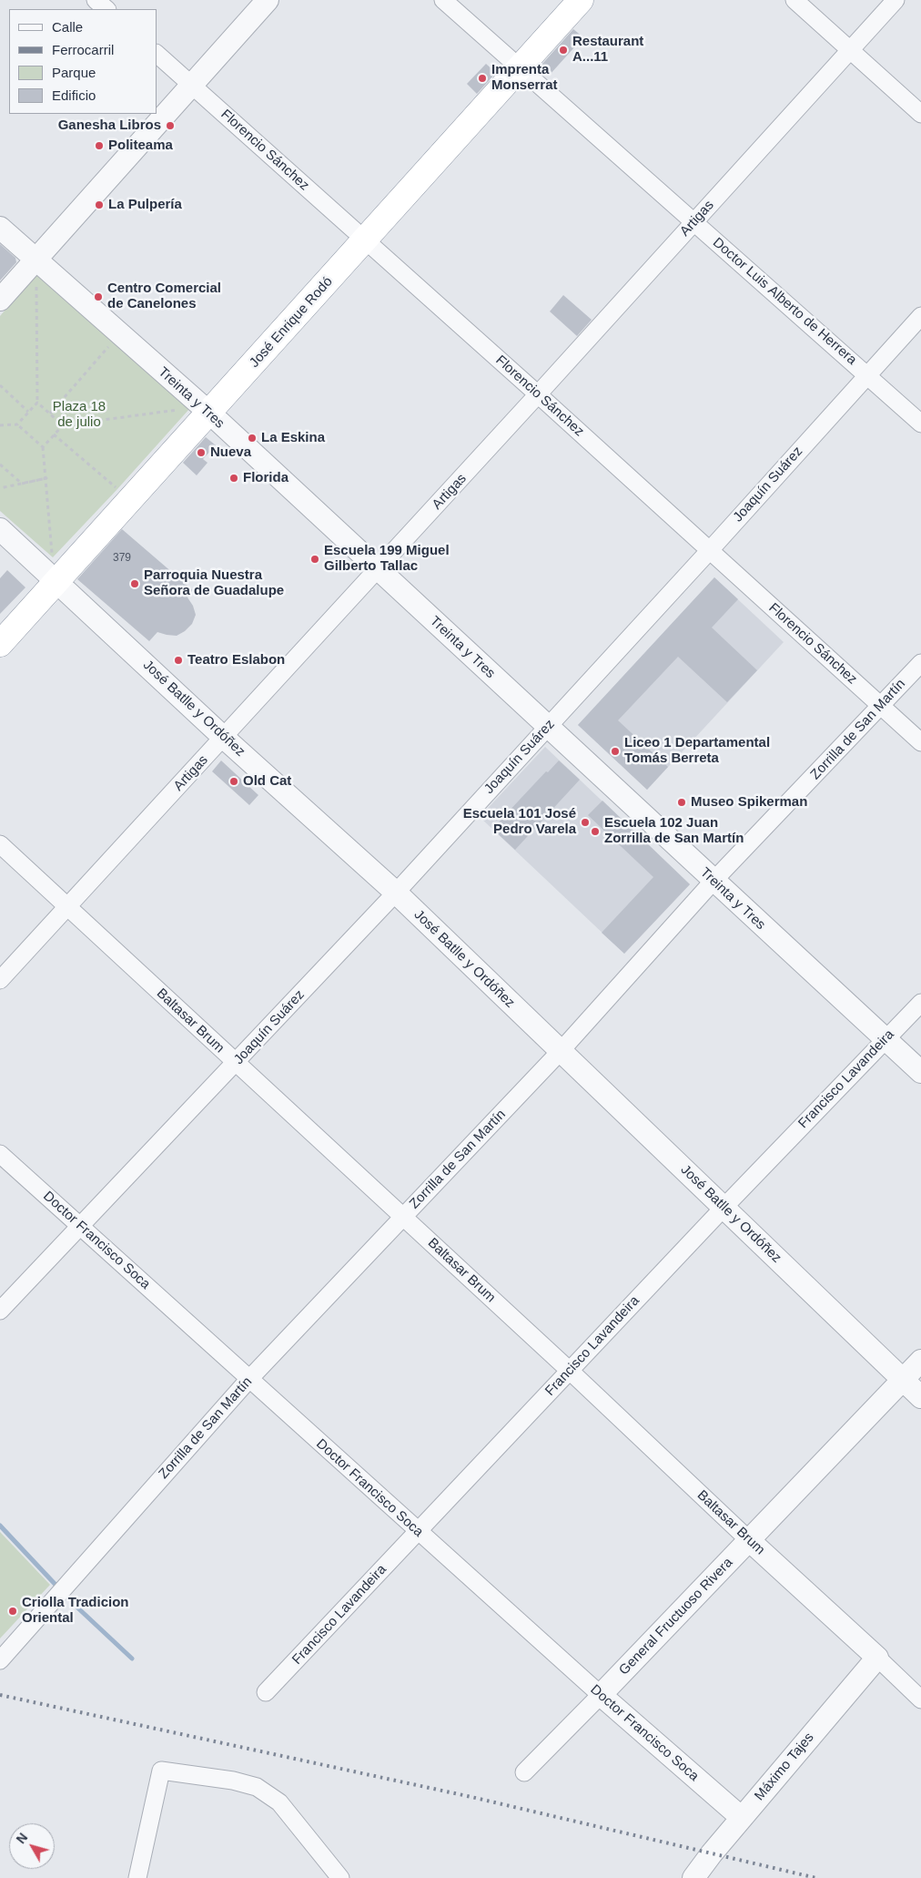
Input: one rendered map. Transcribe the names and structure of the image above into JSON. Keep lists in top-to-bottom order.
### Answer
{
  "streets": {
    "highway": ["José Enrique Rodó"],
    "street": [
      "Florencio Sánchez",
      "Artigas",
      "Doctor Luis Alberto de Herrera",
      "Treinta y Tres",
      "Joaquín Suárez",
      "José Batlle y Ordóñez",
      "Zorrilla de San Martín",
      "Baltasar Brum",
      "Francisco Lavandeira",
      "Doctor Francisco Soca",
      "General Fructuoso Rivera",
      "Máximo Tajes"
    ]
  },
  "crossings": [
    ["Florencio Sánchez", "Artigas"],
    ["Florencio Sánchez", "José Enrique Rodó"],
    ["Florencio Sánchez", "Joaquín Suárez"],
    ["Florencio Sánchez", "Zorrilla de San Martín"],
    ["Artigas", "Doctor Luis Alberto de Herrera"],
    ["Artigas", "Treinta y Tres"],
    ["Artigas", "José Batlle y Ordóñez"],
    ["Artigas", "Baltasar Brum"],
    ["Doctor Luis Alberto de Herrera", "José Enrique Rodó"],
    ["Doctor Luis Alberto de Herrera", "Joaquín Suárez"],
    ["José Enrique Rodó", "Treinta y Tres"],
    ["José Enrique Rodó", "José Batlle y Ordóñez"],
    ["Treinta y Tres", "Joaquín Suárez"],
    ["Treinta y Tres", "Zorrilla de San Martín"],
    ["Treinta y Tres", "Francisco Lavandeira"],
    ["Joaquín Suárez", "José Batlle y Ordóñez"],
    ["Joaquín Suárez", "Baltasar Brum"],
    ["Joaquín Suárez", "Doctor Francisco Soca"],
    ["José Batlle y Ordóñez", "Zorrilla de San Martín"],
    ["José Batlle y Ordóñez", "Francisco Lavandeira"],
    ["José Batlle y Ordóñez", "General Fructuoso Rivera"],
    ["Zorrilla de San Martín", "Baltasar Brum"],
    ["Zorrilla de San Martín", "Doctor Francisco Soca"],
    ["Baltasar Brum", "Francisco Lavandeira"],
    ["Baltasar Brum", "General Fructuoso Rivera"],
    ["Baltasar Brum", "Máximo Tajes"],
    ["Francisco Lavandeira", "Doctor Francisco Soca"],
    ["Doctor Francisco Soca", "General Fructuoso Rivera"],
    ["Doctor Francisco Soca", "Máximo Tajes"]
  ],
  "parks": ["Plaza 18 de julio"],
  "places": [
    "Restaurant A...11",
    "Imprenta Monserrat",
    "Ganesha Libros",
    "Politeama",
    "La Pulpería",
    "Centro Comercial de Canelones",
    "La Eskina",
    "Nueva",
    "Florida",
    "Escuela 199 Miguel Gilberto Tallac",
    "Parroquia Nuestra Señora de Guadalupe",
    "Teatro Eslabon",
    "Liceo 1 Departamental Tomás Berreta",
    "Old Cat",
    "Museo Spikerman",
    "Escuela 101 José Pedro Varela",
    "Escuela 102 Juan Zorrilla de San Martín",
    "Criolla Tradicion Oriental"
  ],
  "house_numbers": ["379"],
  "legend": [
    "Calle",
    "Ferrocarril",
    "Parque",
    "Edificio"
  ],
  "north": "top left"
}
